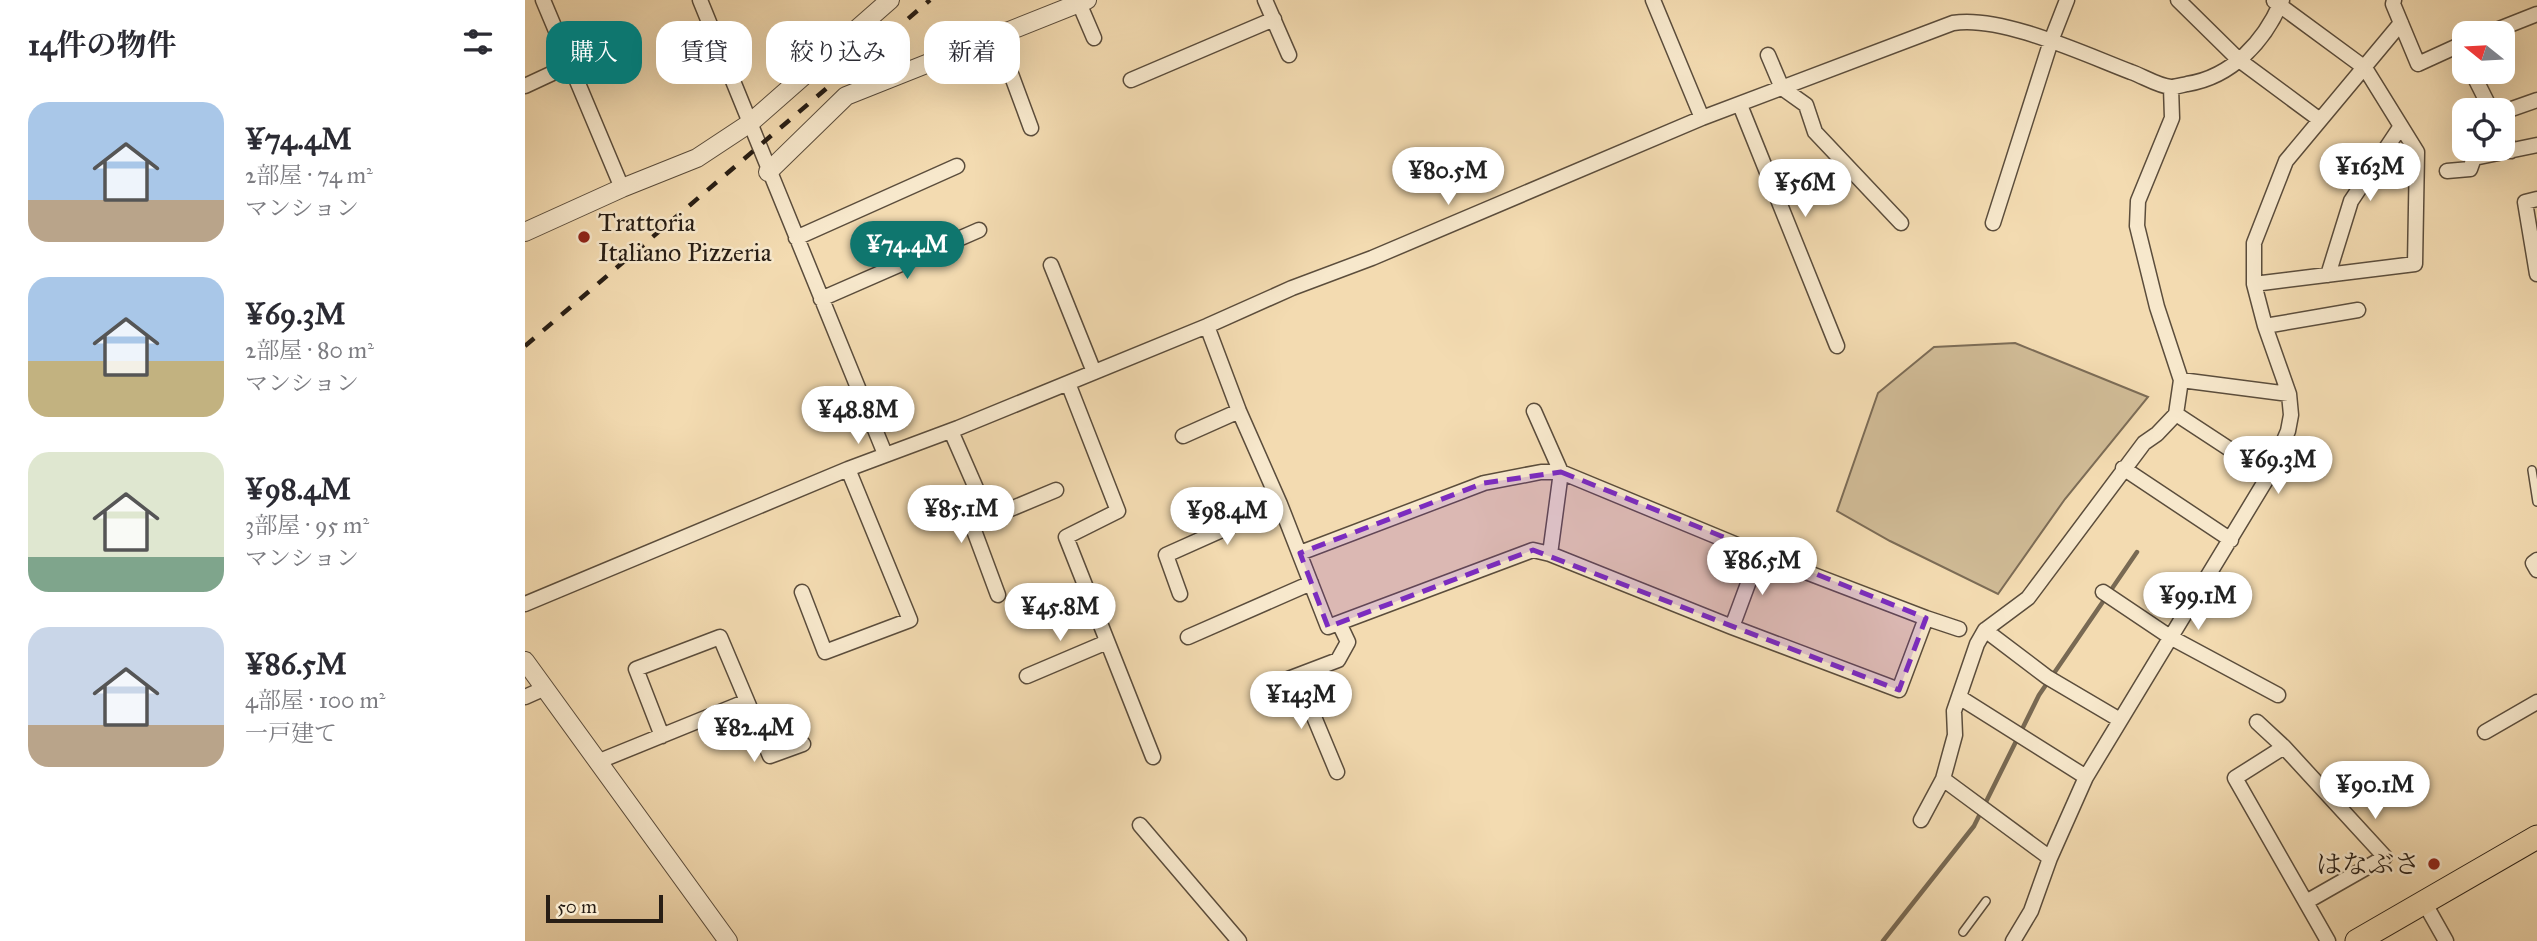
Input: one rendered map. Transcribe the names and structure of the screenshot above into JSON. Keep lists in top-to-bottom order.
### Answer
{
  "places": ["Trattoria Italiano Pizzeria", "はなぶさ"],
  "scale_bar": "50 m",
  "north": "left",
  "page": {
    "heading": "14件の物件",
    "chip": [
      "購入",
      "賃貸",
      "絞り込み",
      "新着"
    ],
    "list": [
      {
        "name": "¥74.4M",
        "note": "2部屋 · 74 m² · マンション"
      },
      {
        "name": "¥69.3M",
        "note": "2部屋 · 80 m² · マンション"
      },
      {
        "name": "¥98.4M",
        "note": "3部屋 · 95 m² · マンション"
      },
      {
        "name": "¥86.5M",
        "note": "4部屋 · 100 m² · 一戸建て"
      }
    ],
    "price": [
      "¥163M",
      "¥80.5M",
      "¥56M",
      "¥74.4M",
      "¥48.8M",
      "¥69.3M",
      "¥85.1M",
      "¥98.4M",
      "¥86.5M",
      "¥99.1M",
      "¥45.8M",
      "¥143M",
      "¥82.4M",
      "¥90.1M"
    ],
    "scale": "50 m"
  }
}
